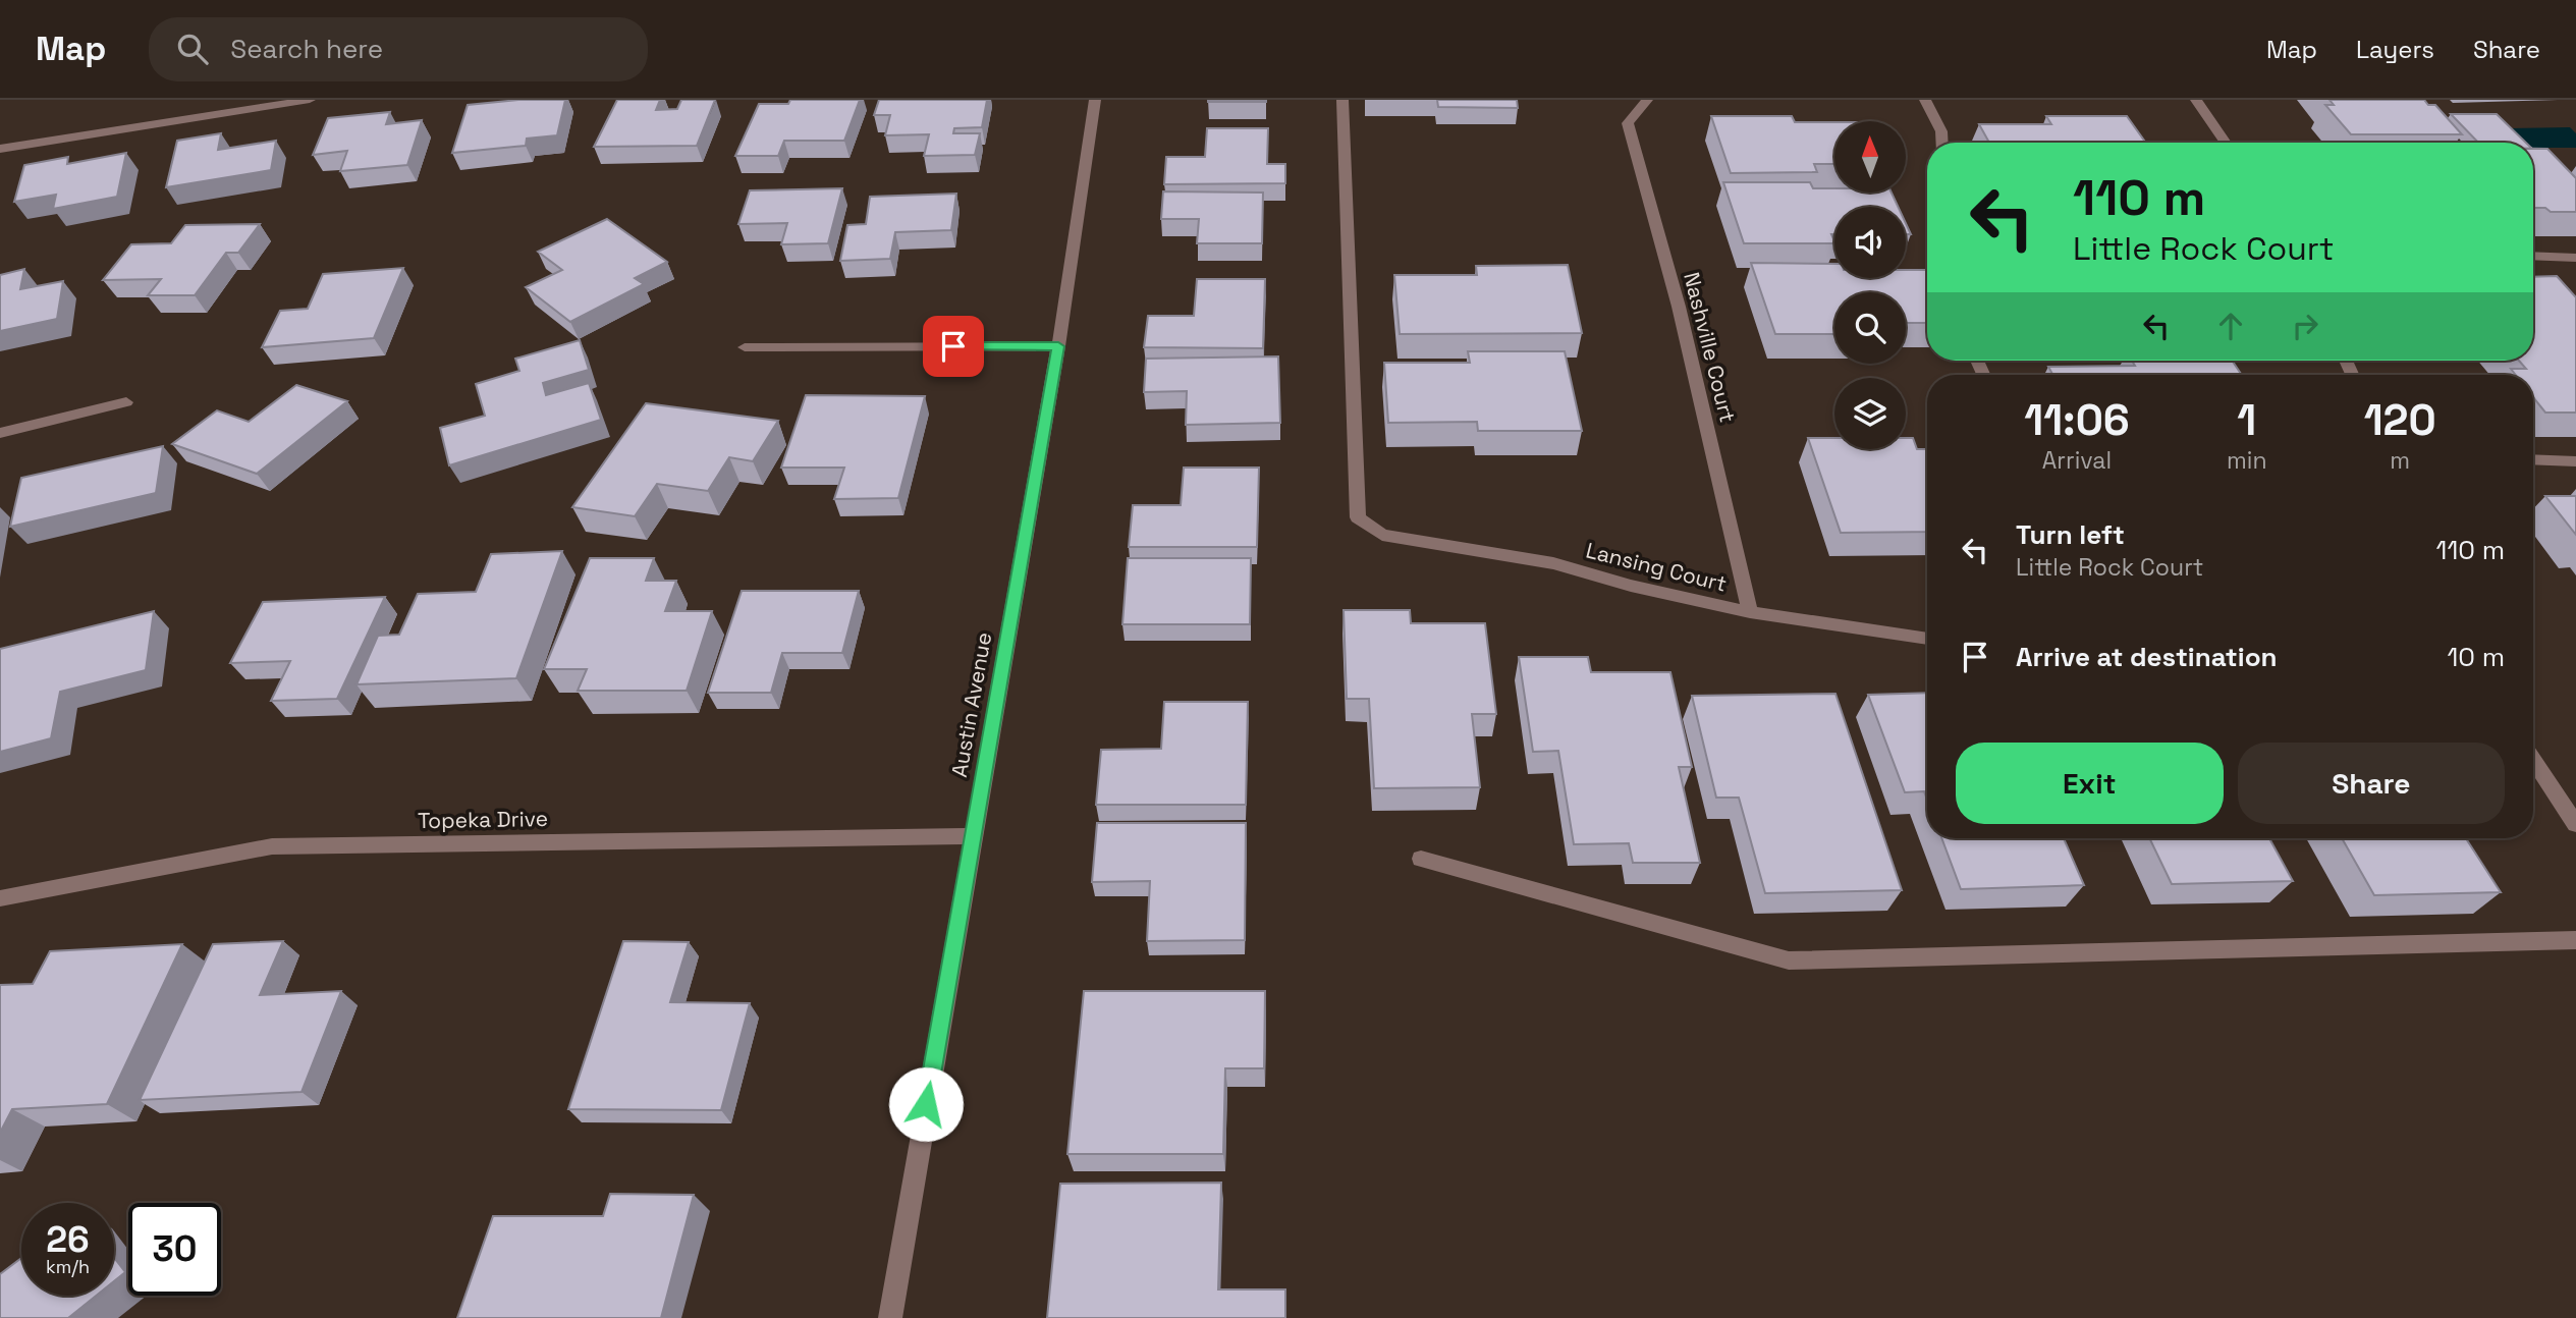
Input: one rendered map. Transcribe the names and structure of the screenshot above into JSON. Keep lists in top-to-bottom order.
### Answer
{
  "streets": {
    "street": [
      "Nashville Court",
      "Lansing Court",
      "Austin Avenue",
      "Topeka Drive"
    ]
  },
  "crossings": [
    ["Nashville Court", "Lansing Court"],
    ["Austin Avenue", "Topeka Drive"]
  ],
  "north": "top",
  "page": {
    "header": "Map",
    "search": "Search here",
    "nav": ["Map", "Layers", "Share"],
    "turn": ["110 m", "Little Rock Court"],
    "eta": [
      "11:06",
      "Arrival",
      "1",
      "min",
      "120",
      "m"
    ],
    "list": [
      {
        "name": "Turn left",
        "note": "Little Rock Court",
        "value": "110 m"
      },
      {
        "name": "Arrive at destination",
        "value": "10 m"
      }
    ],
    "buttons": ["Exit", "Share"],
    "speed": "26 km/h",
    "limit": "30"
  }
}
